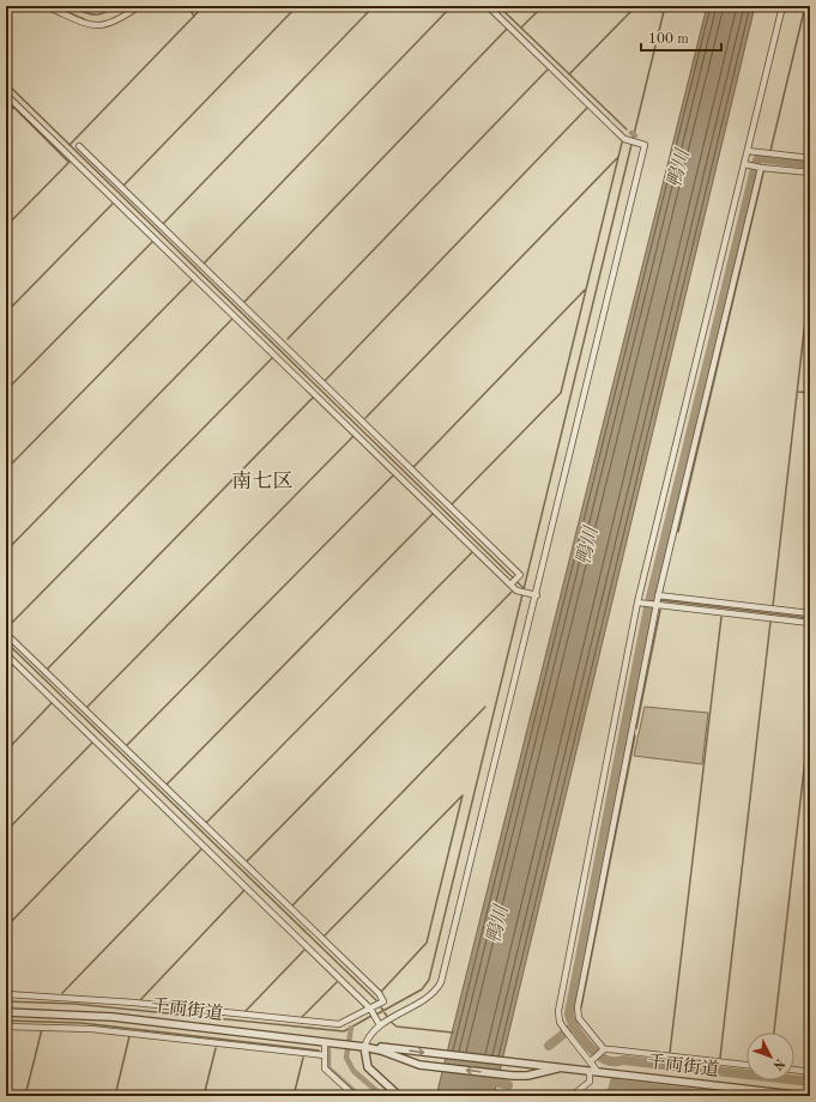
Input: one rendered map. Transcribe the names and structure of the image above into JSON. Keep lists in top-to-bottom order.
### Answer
{
  "streets": {
    "street": ["千両街道"]
  },
  "districts": ["南七区"],
  "water": ["鴨川"],
  "scale_bar": "100 m",
  "north": "bottom right"
}
